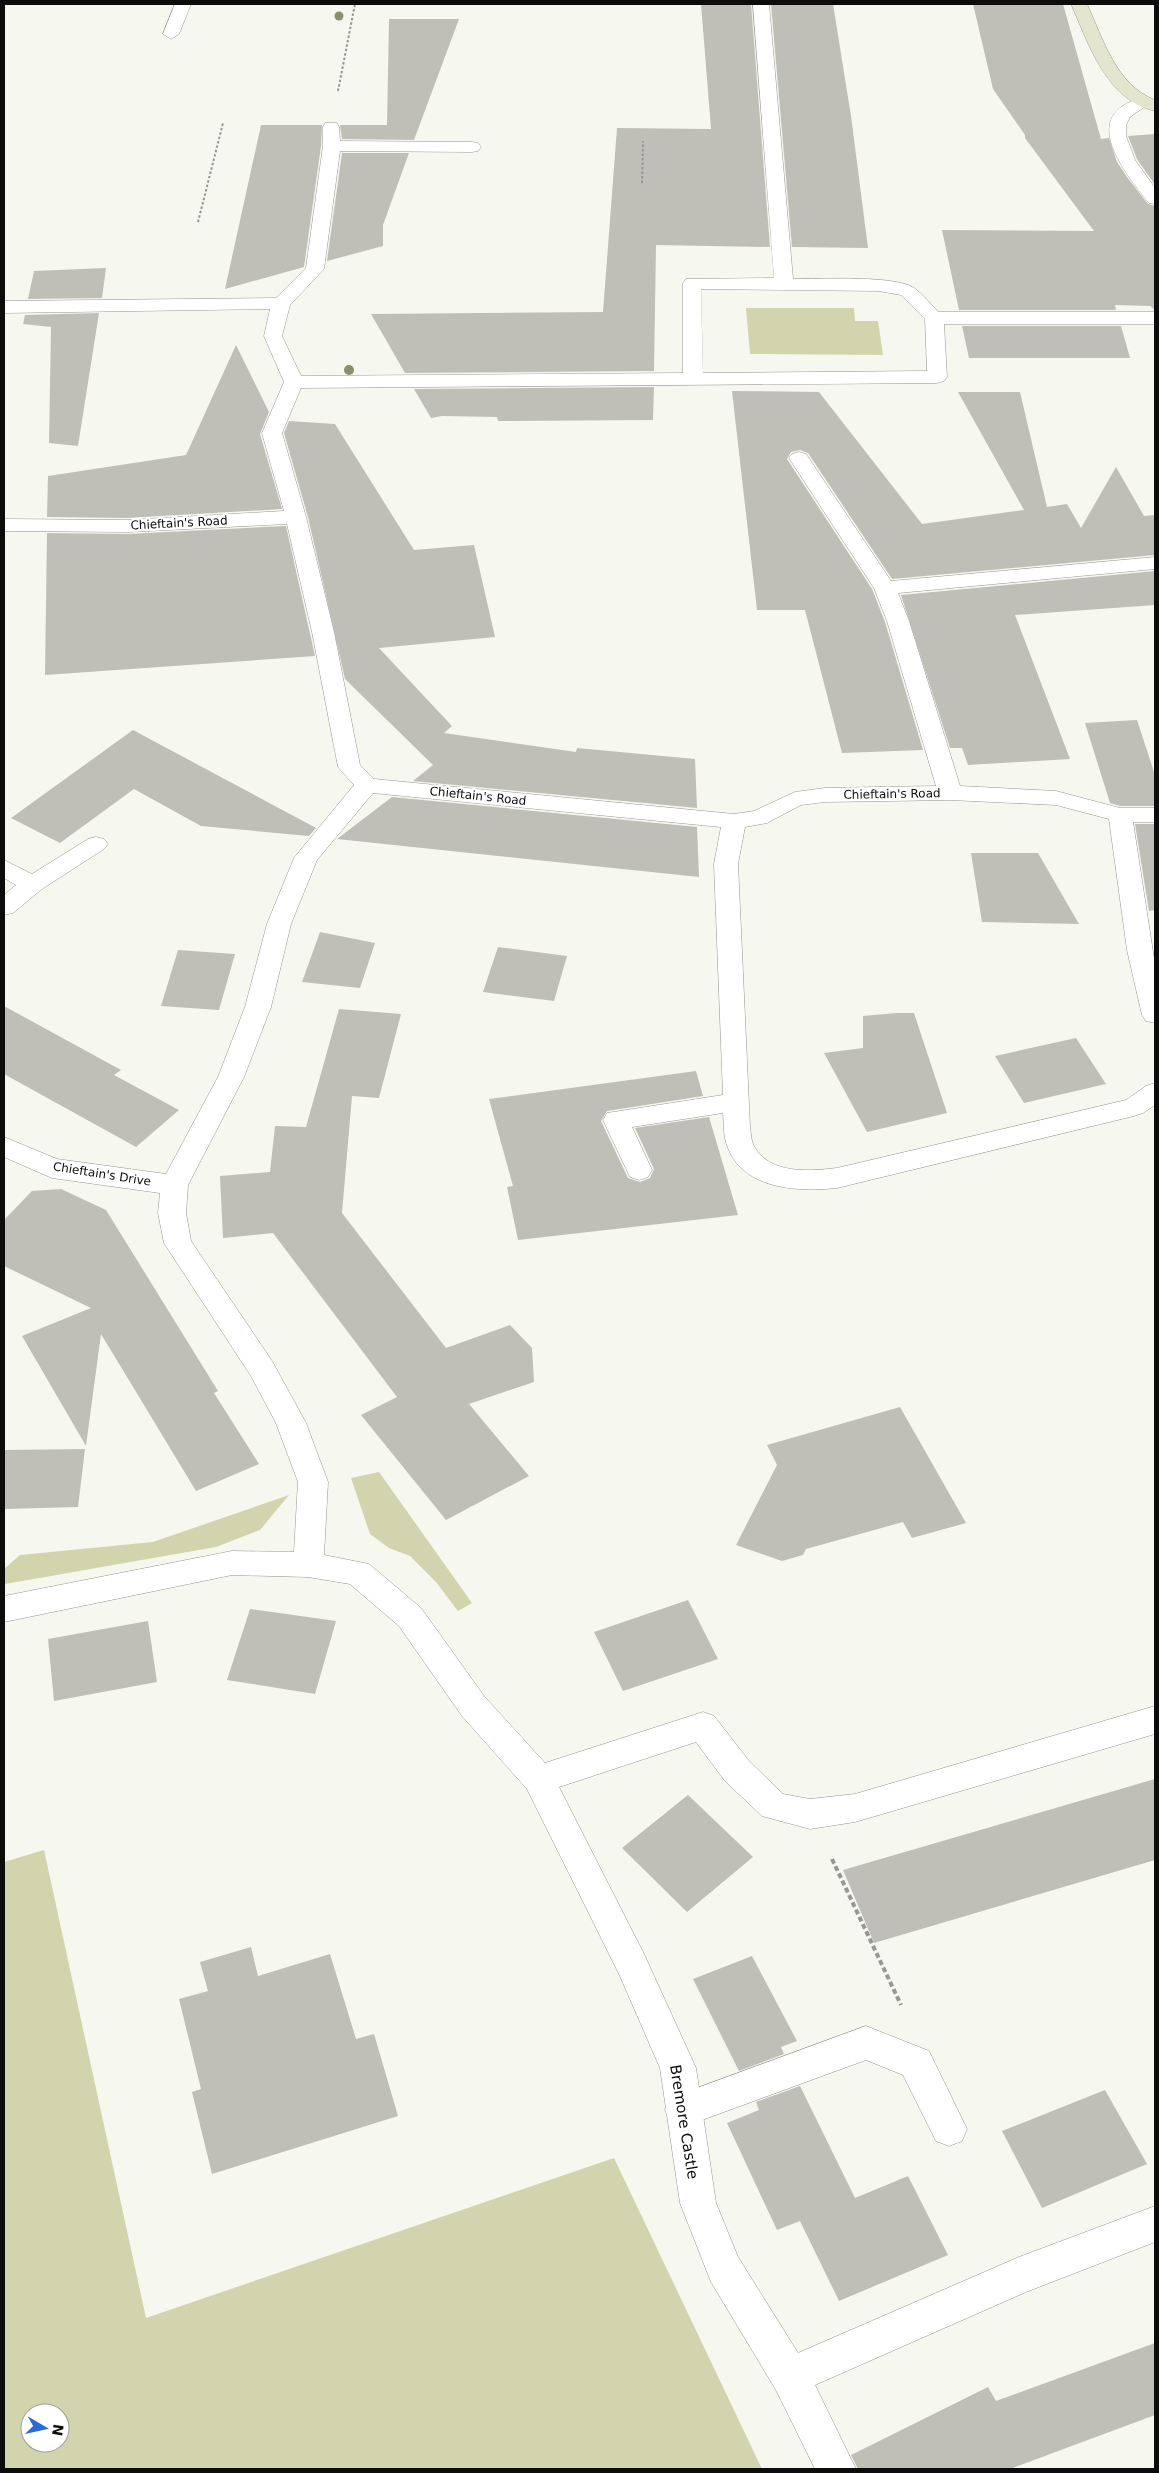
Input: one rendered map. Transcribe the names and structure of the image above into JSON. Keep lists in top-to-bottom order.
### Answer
{
  "streets": {
    "street": ["Chieftain's Road", "Chieftain's Drive", "Bremore Castle"]
  },
  "north": "right"
}
